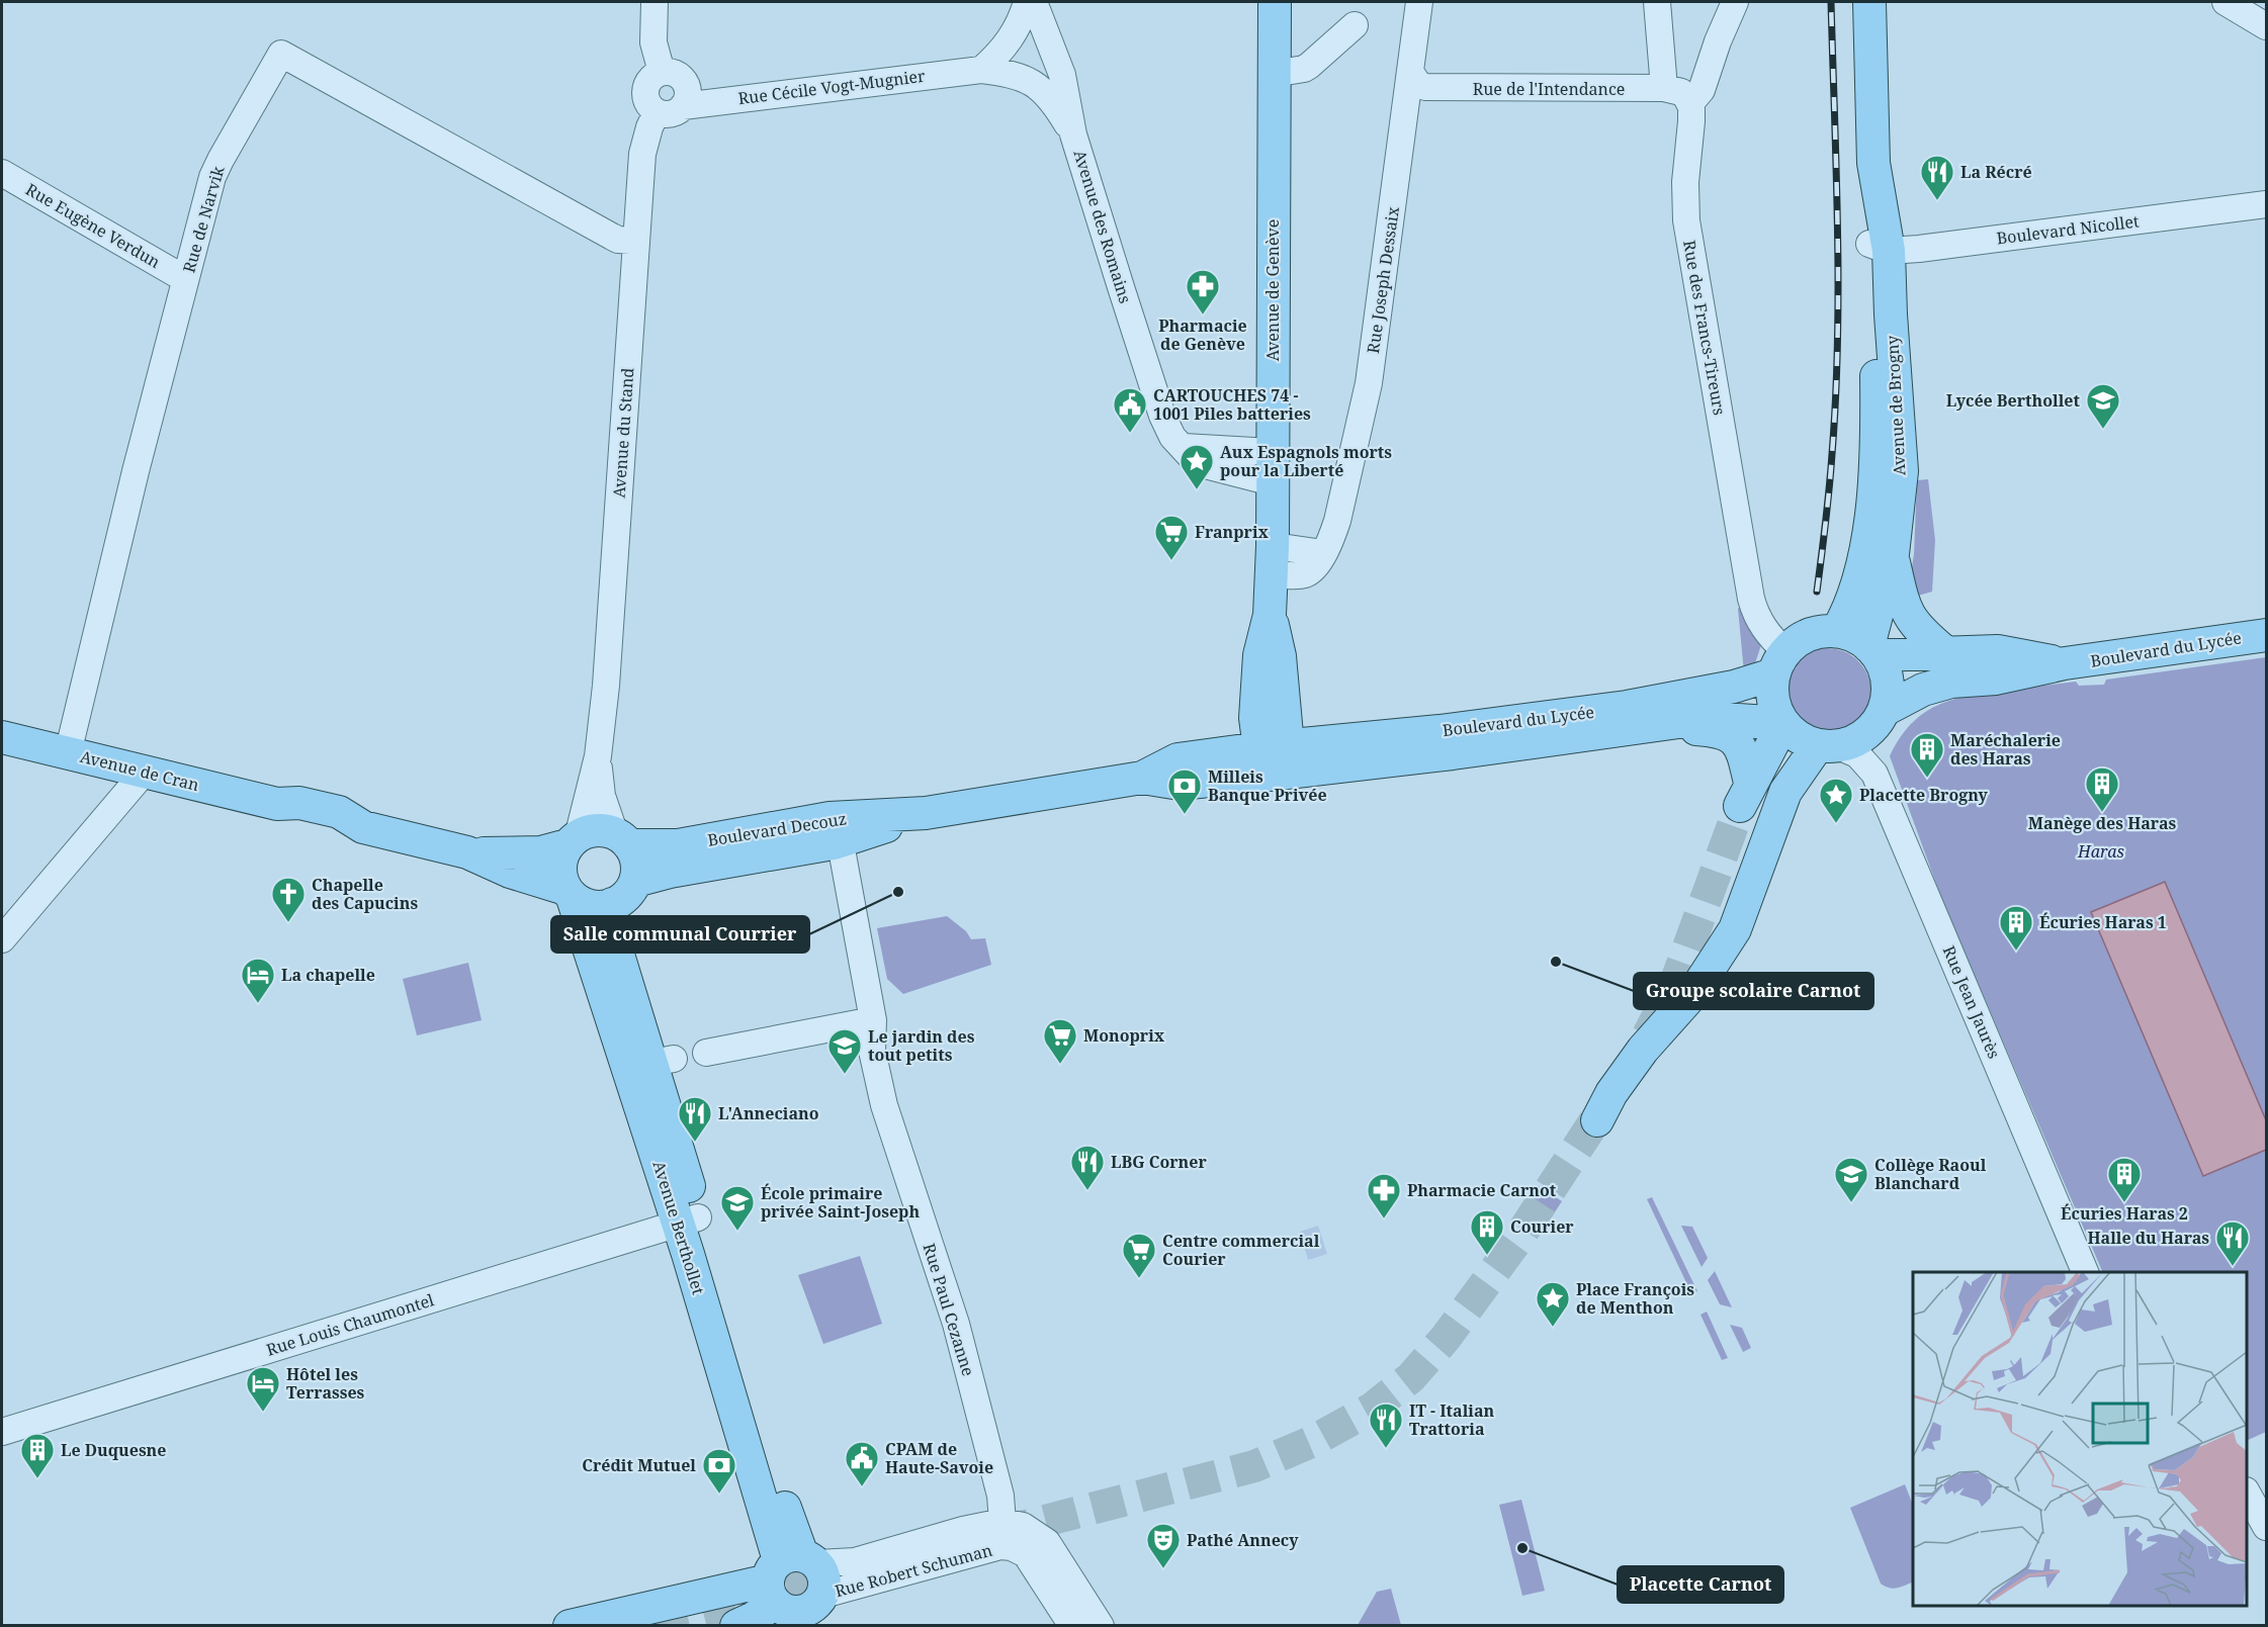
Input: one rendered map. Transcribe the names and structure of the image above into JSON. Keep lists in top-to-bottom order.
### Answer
{
  "streets": {
    "main road": [
      "Avenue de Genève",
      "Avenue de Brogny",
      "Boulevard du Lycée",
      "Avenue de Cran",
      "Boulevard Decouz",
      "Avenue Berthollet"
    ],
    "street": [
      "Rue Cécile Vogt-Mugnier",
      "Rue de l'Intendance",
      "Rue de Narvik",
      "Rue Eugène Verdun",
      "Avenue des Romains",
      "Boulevard Nicollet",
      "Rue Joseph Dessaix",
      "Rue des Francs-Tireurs",
      "Avenue du Stand",
      "Rue Jean Jaurès",
      "Rue Paul Cezanne",
      "Rue Louis Chaumontel",
      "Rue Robert Schuman"
    ]
  },
  "crossings": [
    ["Rue Cécile Vogt-Mugnier", "Avenue des Romains"],
    ["Rue Cécile Vogt-Mugnier", "Avenue du Stand"],
    ["Rue de l'Intendance", "Rue Joseph Dessaix"],
    ["Rue de Narvik", "Rue Eugène Verdun"],
    ["Rue de Narvik", "Avenue du Stand"],
    ["Rue de Narvik", "Avenue de Cran"],
    ["Avenue des Romains", "Avenue de Genève"],
    ["Boulevard Nicollet", "Avenue de Brogny"],
    ["Rue Joseph Dessaix", "Avenue de Genève"],
    ["Avenue de Genève", "Boulevard du Lycée"],
    ["Avenue de Genève", "Boulevard Decouz"],
    ["Rue des Francs-Tireurs", "Avenue de Brogny"],
    ["Rue des Francs-Tireurs", "Boulevard du Lycée"],
    ["Rue des Francs-Tireurs", "Rue Jean Jaurès"],
    ["Avenue de Brogny", "Boulevard du Lycée"],
    ["Avenue de Brogny", "Rue Jean Jaurès"],
    ["Avenue du Stand", "Avenue de Cran"],
    ["Avenue du Stand", "Boulevard Decouz"],
    ["Avenue du Stand", "Avenue Berthollet"],
    ["Boulevard du Lycée", "Boulevard Decouz"],
    ["Boulevard du Lycée", "Rue Jean Jaurès"],
    ["Avenue de Cran", "Boulevard Decouz"],
    ["Avenue de Cran", "Avenue Berthollet"],
    ["Boulevard Decouz", "Avenue Berthollet"],
    ["Avenue Berthollet", "Rue Louis Chaumontel"],
    ["Avenue Berthollet", "Rue Robert Schuman"],
    ["Rue Paul Cezanne", "Rue Robert Schuman"]
  ],
  "parks": ["Haras"],
  "places": {
    "restaurant": [
      "La Récré",
      "L'Anneciano",
      "LBG Corner",
      "Halle du Haras",
      "IT - Italian Trattoria"
    ],
    "pharmacy": ["Pharmacie de Genève", "Pharmacie Carnot"],
    "school or university": [
      "Lycée Berthollet",
      "Le jardin des tout petits",
      "Collège Raoul Blanchard",
      "École primaire privée Saint-Joseph"
    ],
    "public building": ["CARTOUCHES 74 - 1001 Piles batteries", "CPAM de Haute-Savoie"],
    "place": ["Aux Espagnols morts pour la Liberté", "Placette Brogny", "Place François de Menthon"],
    "supermarket": ["Franprix", "Monoprix", "Centre commercial Courier"],
    "building": [
      "Maréchalerie des Haras",
      "Manège des Haras",
      "Écuries Haras 1",
      "Écuries Haras 2",
      "Courier",
      "Le Duquesne"
    ],
    "bank": ["Milleis Banque Privée", "Crédit Mutuel"],
    "other": ["Salle communal Courrier", "Groupe scolaire Carnot", "Placette Carnot"],
    "church": ["Chapelle des Capucins"],
    "hotel": ["La chapelle", "Hôtel les Terrasses"],
    "theatre": ["Pathé Annecy"]
  }
}
